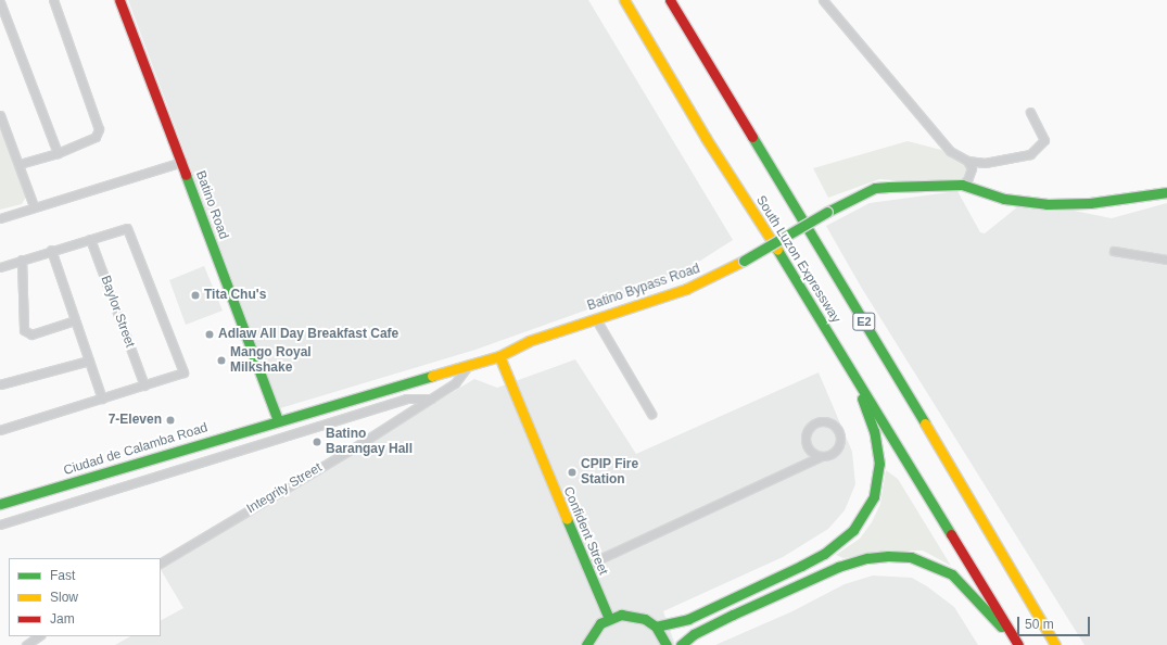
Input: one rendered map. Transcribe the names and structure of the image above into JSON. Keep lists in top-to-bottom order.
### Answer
{
  "streets": {
    "main road": [
      "Batino Road",
      "South Luzon Expressway",
      "Batino Bypass Road",
      "E2",
      "Ciudad de Calamba Road",
      "Confident Street"
    ],
    "street": ["Baylor Street", "Integrity Street"]
  },
  "crossings": [
    ["Batino Road", "Ciudad de Calamba Road"],
    ["Batino Bypass Road", "Ciudad de Calamba Road"],
    ["Batino Bypass Road", "Integrity Street"],
    ["Batino Bypass Road", "Confident Street"],
    ["Ciudad de Calamba Road", "Integrity Street"]
  ],
  "places": [
    "Tita Chu's",
    "Adlaw All Day Breakfast Cafe",
    "Mango Royal Milkshake",
    "7-Eleven",
    "Batino Barangay Hall",
    "CPIP Fire Station"
  ],
  "legend": ["Fast", "Slow", "Jam"],
  "scale_bar": "50 m"
}
